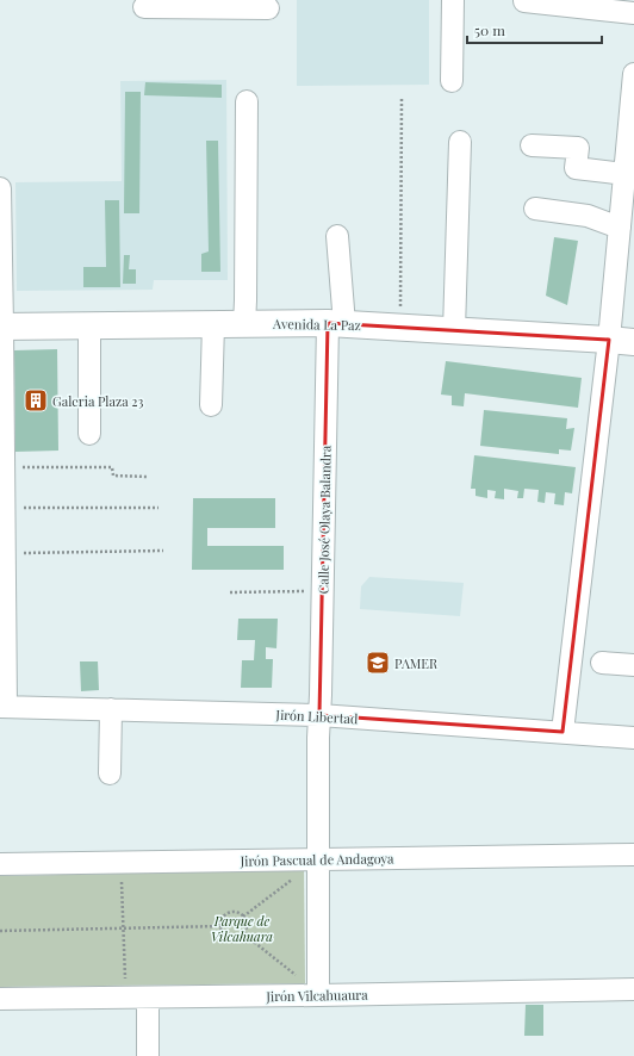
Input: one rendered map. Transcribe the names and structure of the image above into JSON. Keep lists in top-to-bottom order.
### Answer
{
  "streets": {
    "main road": ["Avenida La Paz"],
    "street": [
      "Calle José Olaya Balandra",
      "Jirón Libertad",
      "Jirón Pascual de Andagoya",
      "Jirón Vilcahuaura"
    ]
  },
  "crossings": [
    ["Avenida La Paz", "Calle José Olaya Balandra"],
    ["Calle José Olaya Balandra", "Jirón Libertad"],
    ["Calle José Olaya Balandra", "Jirón Pascual de Andagoya"],
    ["Calle José Olaya Balandra", "Jirón Vilcahuaura"]
  ],
  "parks": ["Parque de Vilcahuara"],
  "places": {
    "building": ["Galeria Plaza 23"],
    "school or university": ["PAMER"]
  },
  "scale_bar": "50 m"
}
